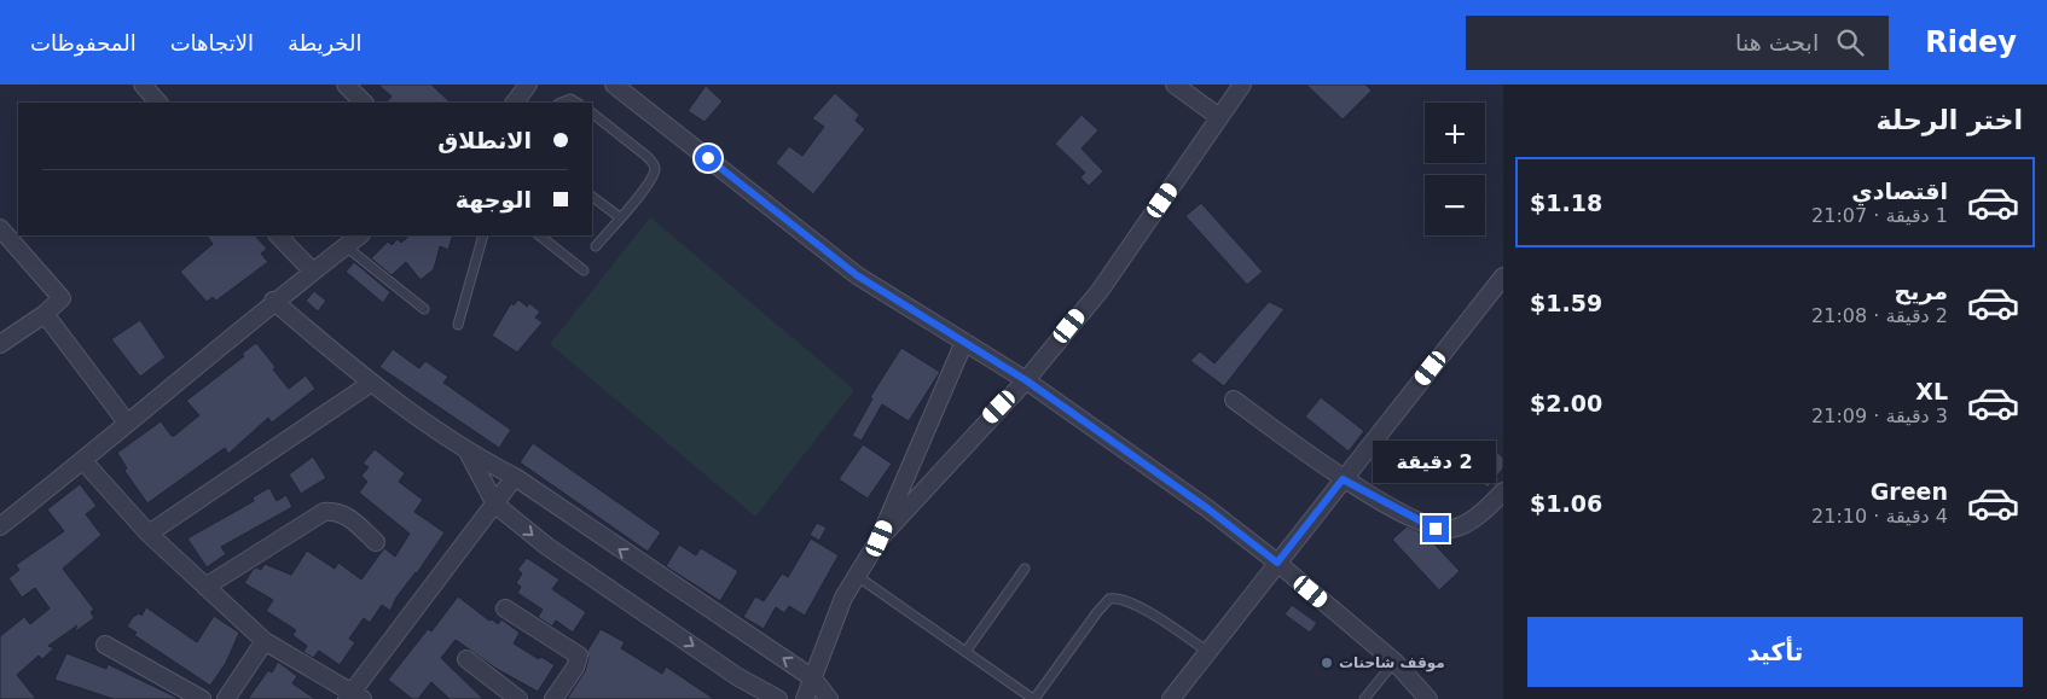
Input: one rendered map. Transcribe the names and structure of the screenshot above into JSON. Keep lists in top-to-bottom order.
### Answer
{
  "places": ["موقف شاحنات"],
  "page": {
    "header": "Ridey",
    "search": "ابحث هنا",
    "nav": ["الخريطة", "الاتجاهات", "المحفوظات"],
    "heading": "اختر الرحلة",
    "map_buttons": ["+", "−"],
    "banner": ["الانطلاق", "الوجهة"],
    "list": [
      {
        "name": "اقتصادي",
        "note": "1 دقيقة · 21:07",
        "value": "$1.18"
      },
      {
        "name": "مريح",
        "note": "2 دقيقة · 21:08",
        "value": "$1.59"
      },
      {
        "name": "XL",
        "note": "3 دقيقة · 21:09",
        "value": "$2.00"
      },
      {
        "name": "Green",
        "note": "4 دقيقة · 21:10",
        "value": "$1.06"
      }
    ],
    "bubble": "2 دقيقة",
    "buttons": "تأكيد"
  }
}
